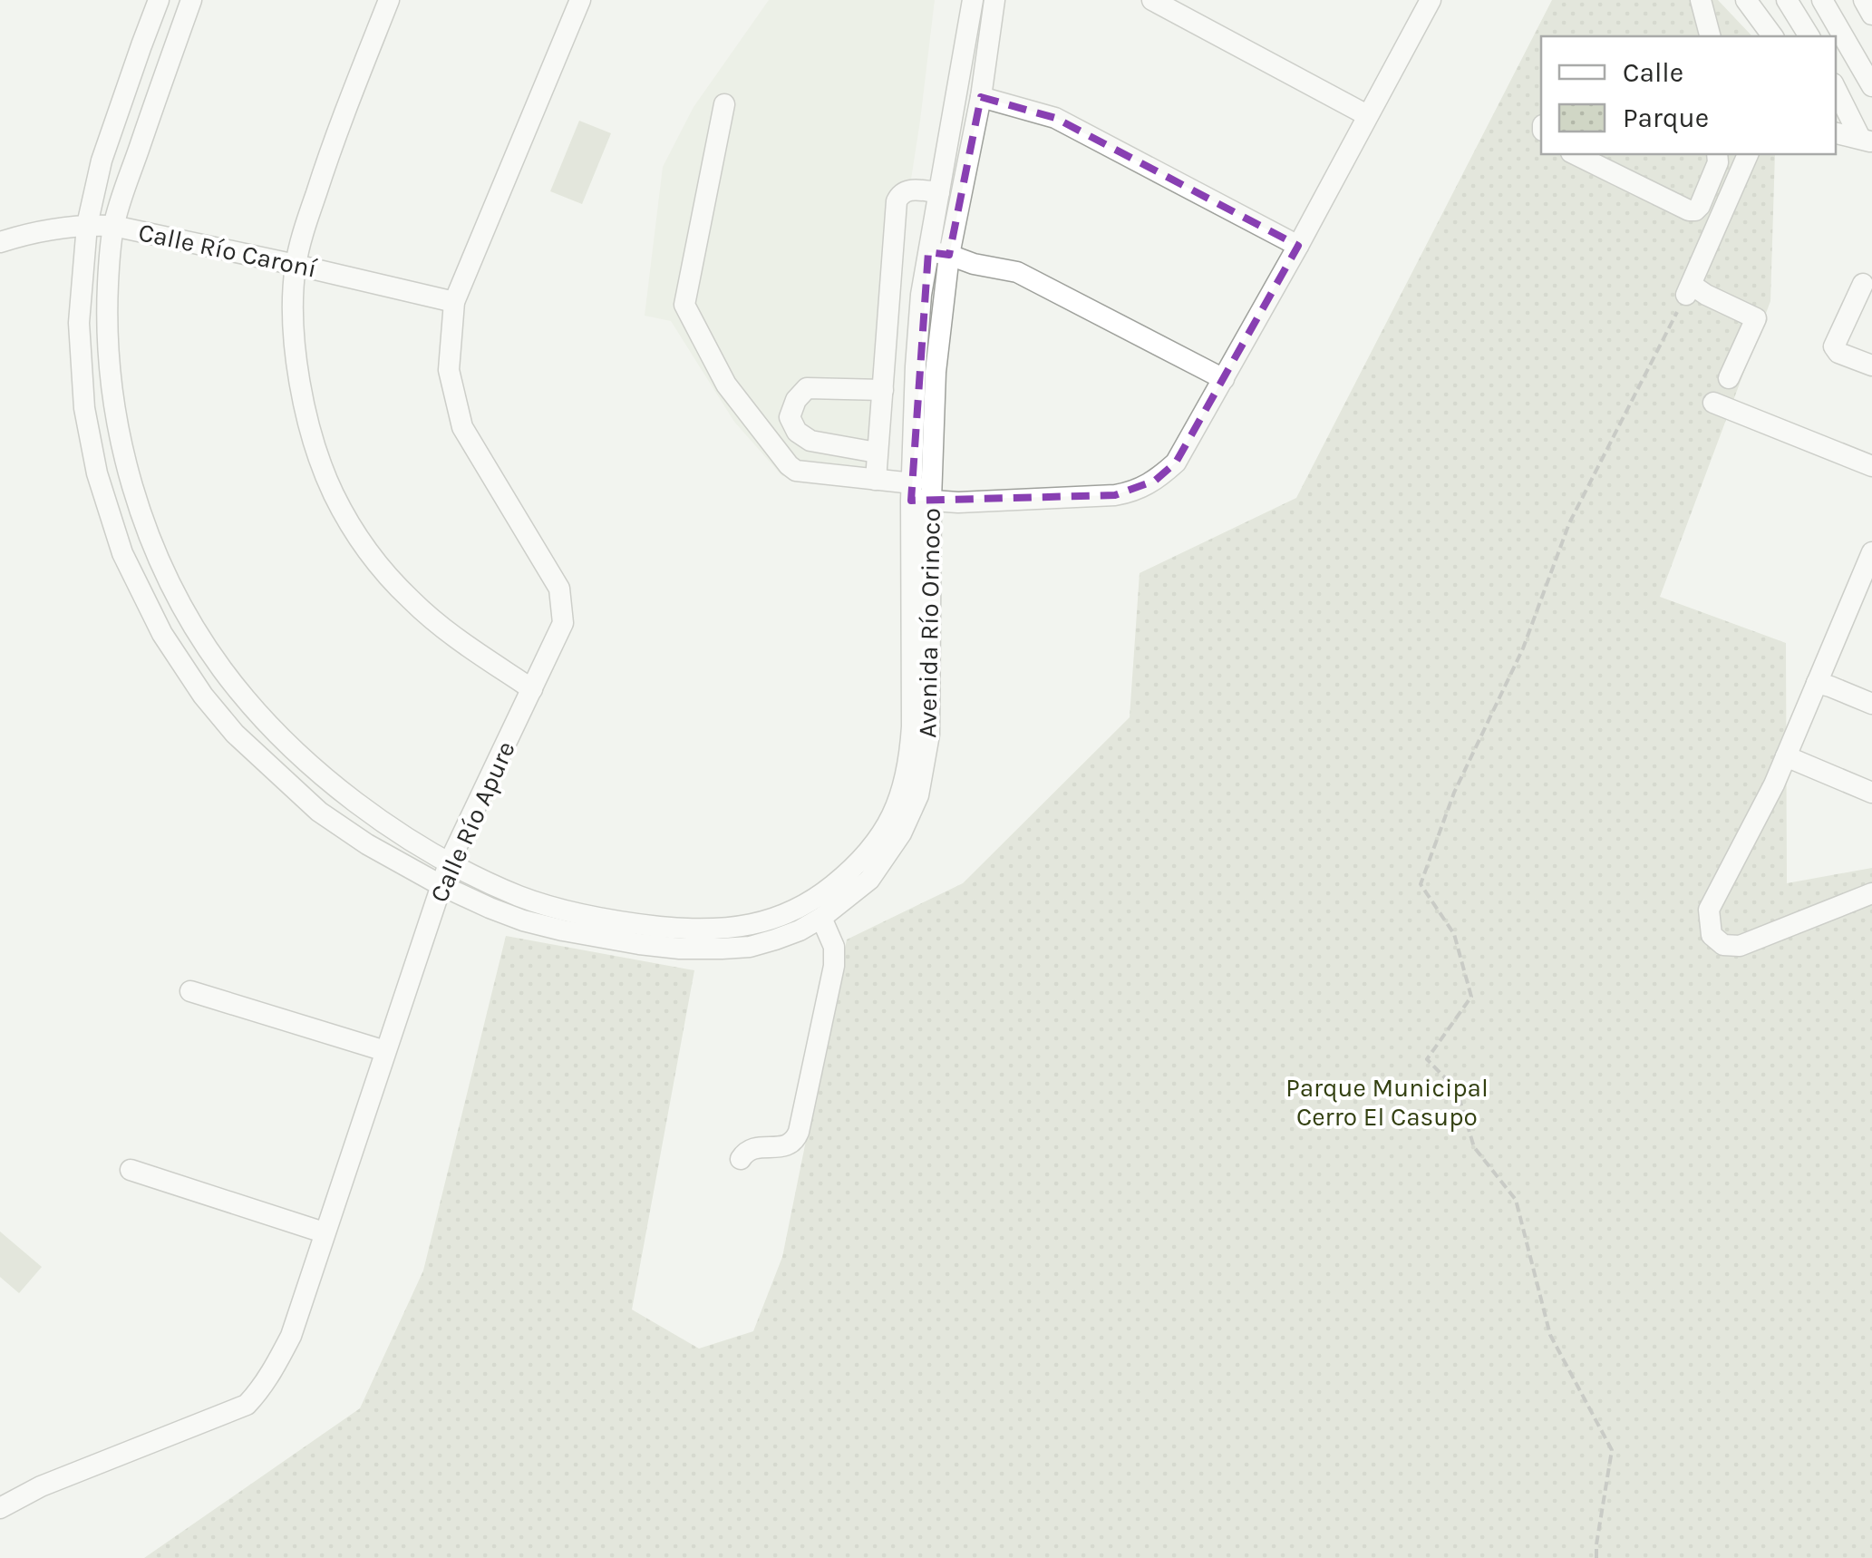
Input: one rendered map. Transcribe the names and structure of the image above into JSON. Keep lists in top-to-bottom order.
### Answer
{
  "streets": {
    "street": ["Calle Río Caroní", "Avenida Río Orinoco", "Calle Río Apure"]
  },
  "crossings": [
    ["Calle Río Caroní", "Avenida Río Orinoco"],
    ["Calle Río Caroní", "Calle Río Apure"],
    ["Avenida Río Orinoco", "Calle Río Apure"]
  ],
  "parks": ["Parque Municipal Cerro El Casupo"],
  "legend": ["Calle", "Parque"]
}
